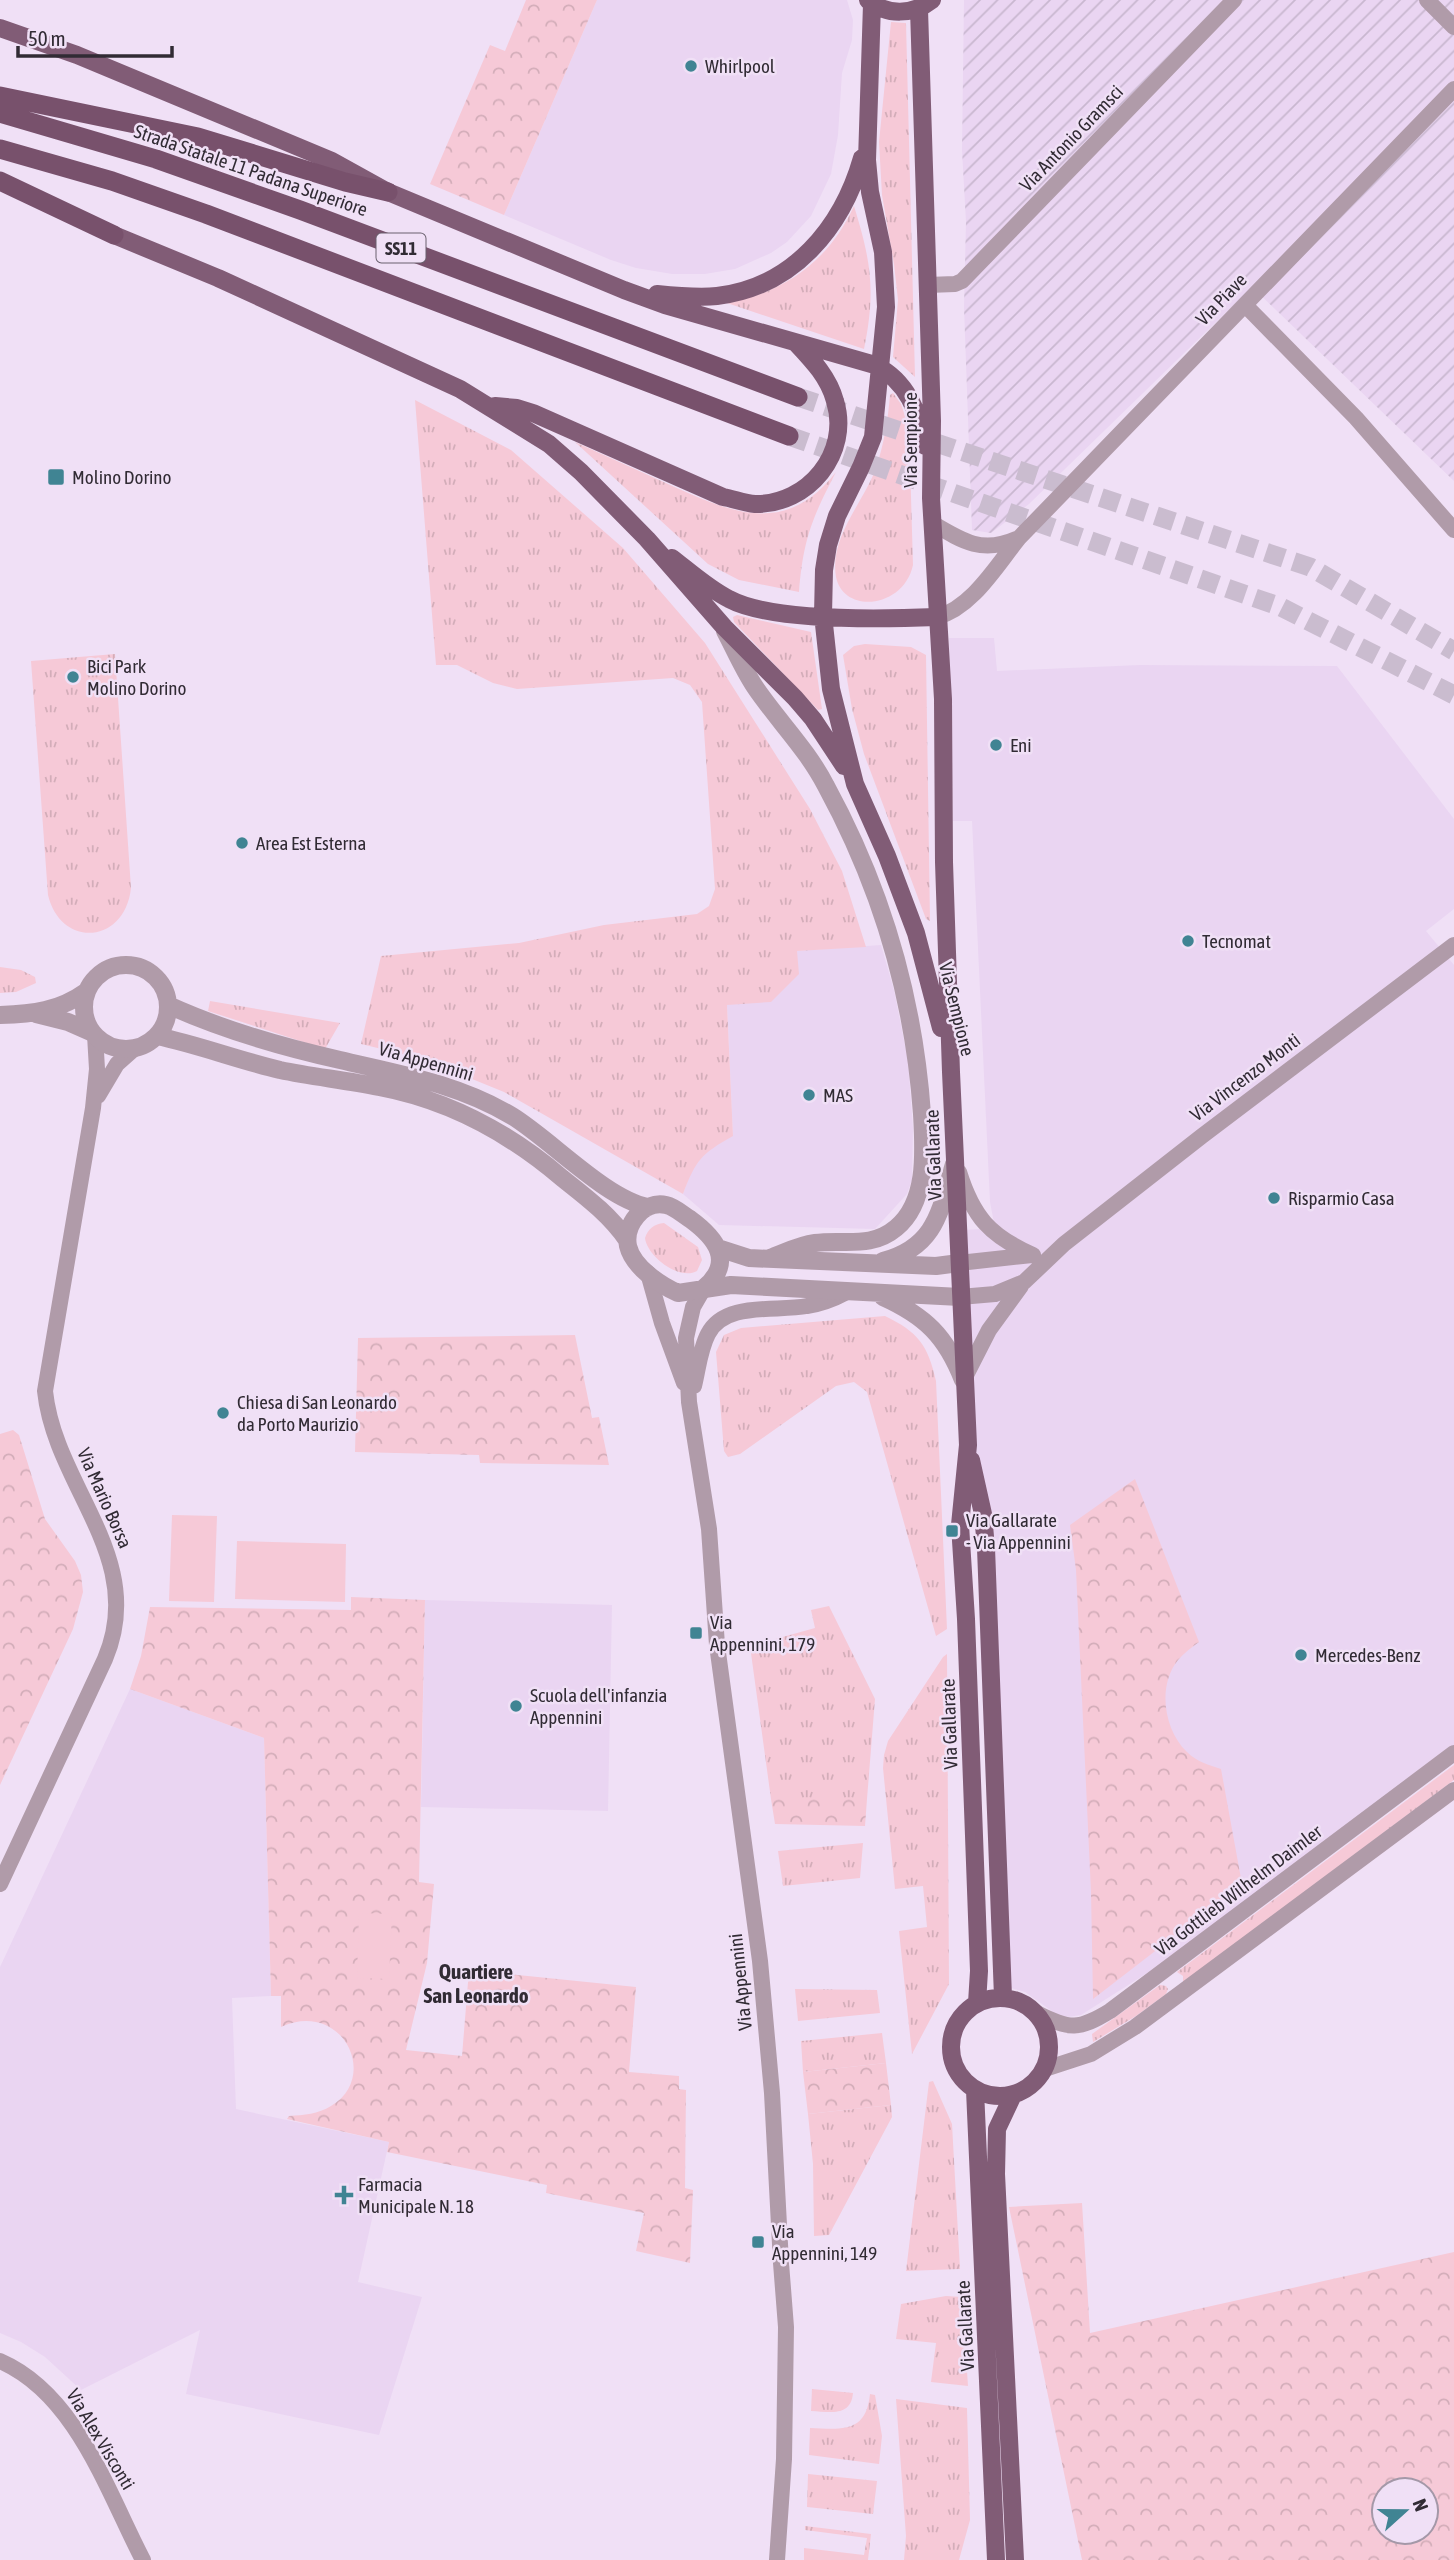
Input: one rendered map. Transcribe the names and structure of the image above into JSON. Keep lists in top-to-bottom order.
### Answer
{
  "streets": {
    "highway": ["Strada Statale 11 Padana Superiore", "SS11"],
    "main road": ["Via Sempione", "Via Gallarate"],
    "street": [
      "Via Antonio Gramsci",
      "Via Piave",
      "Via Appennini",
      "Via Vincenzo Monti",
      "Via Mario Borsa",
      "Via Gottlieb Wilhelm Daimler",
      "Via Alex Visconti"
    ]
  },
  "crossings": [
    ["Via Antonio Gramsci", "Via Sempione"],
    ["Via Piave", "Via Sempione"],
    ["Via Sempione", "Via Gallarate"],
    ["Via Appennini", "Via Vincenzo Monti"],
    ["Via Appennini", "Via Gallarate"],
    ["Via Appennini", "Via Mario Borsa"],
    ["Via Vincenzo Monti", "Via Gallarate"],
    ["Via Gallarate", "Via Gottlieb Wilhelm Daimler"]
  ],
  "districts": ["Quartiere San Leonardo"],
  "places": {
    "other": [
      "Whirlpool",
      "Bici Park Molino Dorino",
      "Eni",
      "Area Est Esterna",
      "Tecnomat",
      "MAS",
      "Risparmio Casa",
      "Chiesa di San Leonardo da Porto Maurizio",
      "Mercedes-Benz",
      "Scuola dell'infanzia Appennini"
    ],
    "transit": [
      "Molino Dorino",
      "Via Gallarate - Via Appennini",
      "Via Appennini, 179",
      "Via Appennini, 149"
    ],
    "health": ["Farmacia Municipale N. 18"]
  },
  "scale_bar": "50 m",
  "north": "right"
}
